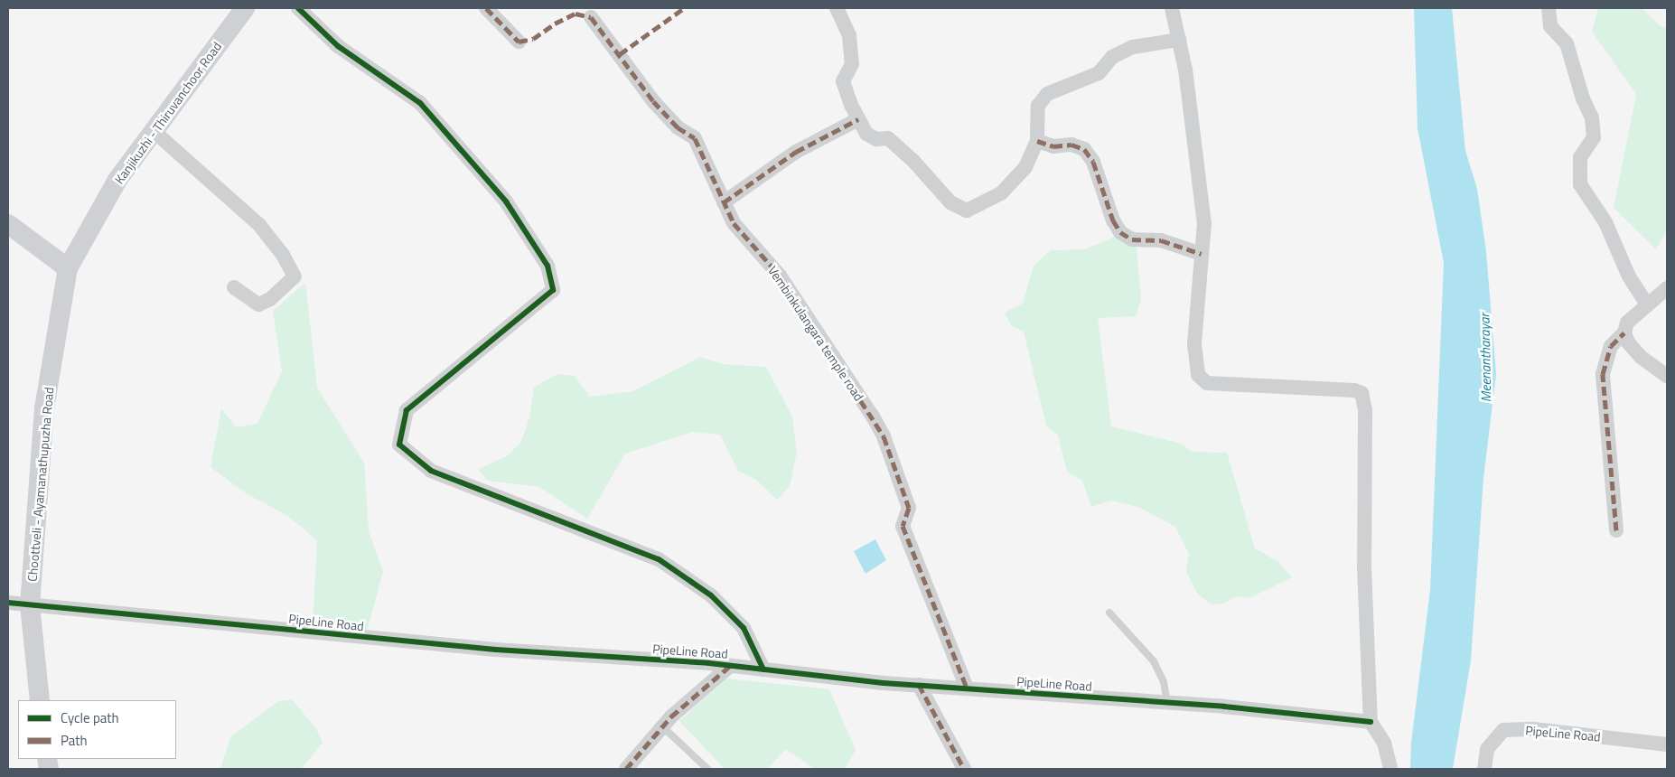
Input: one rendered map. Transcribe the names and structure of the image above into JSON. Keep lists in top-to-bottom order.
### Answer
{
  "streets": {
    "main road": ["Kanjikuzhi - Thiruvanchoor Road", "Choottveli - Ayamanathupuzha Road"],
    "street": ["Vembinkulangara temple road", "PipeLine Road"]
  },
  "crossings": [
    ["Kanjikuzhi - Thiruvanchoor Road", "Choottveli - Ayamanathupuzha Road"],
    ["Vembinkulangara temple road", "PipeLine Road"],
    ["Choottveli - Ayamanathupuzha Road", "PipeLine Road"]
  ],
  "water": ["Meenantharayar"],
  "legend": ["Cycle path", "Path"]
}
